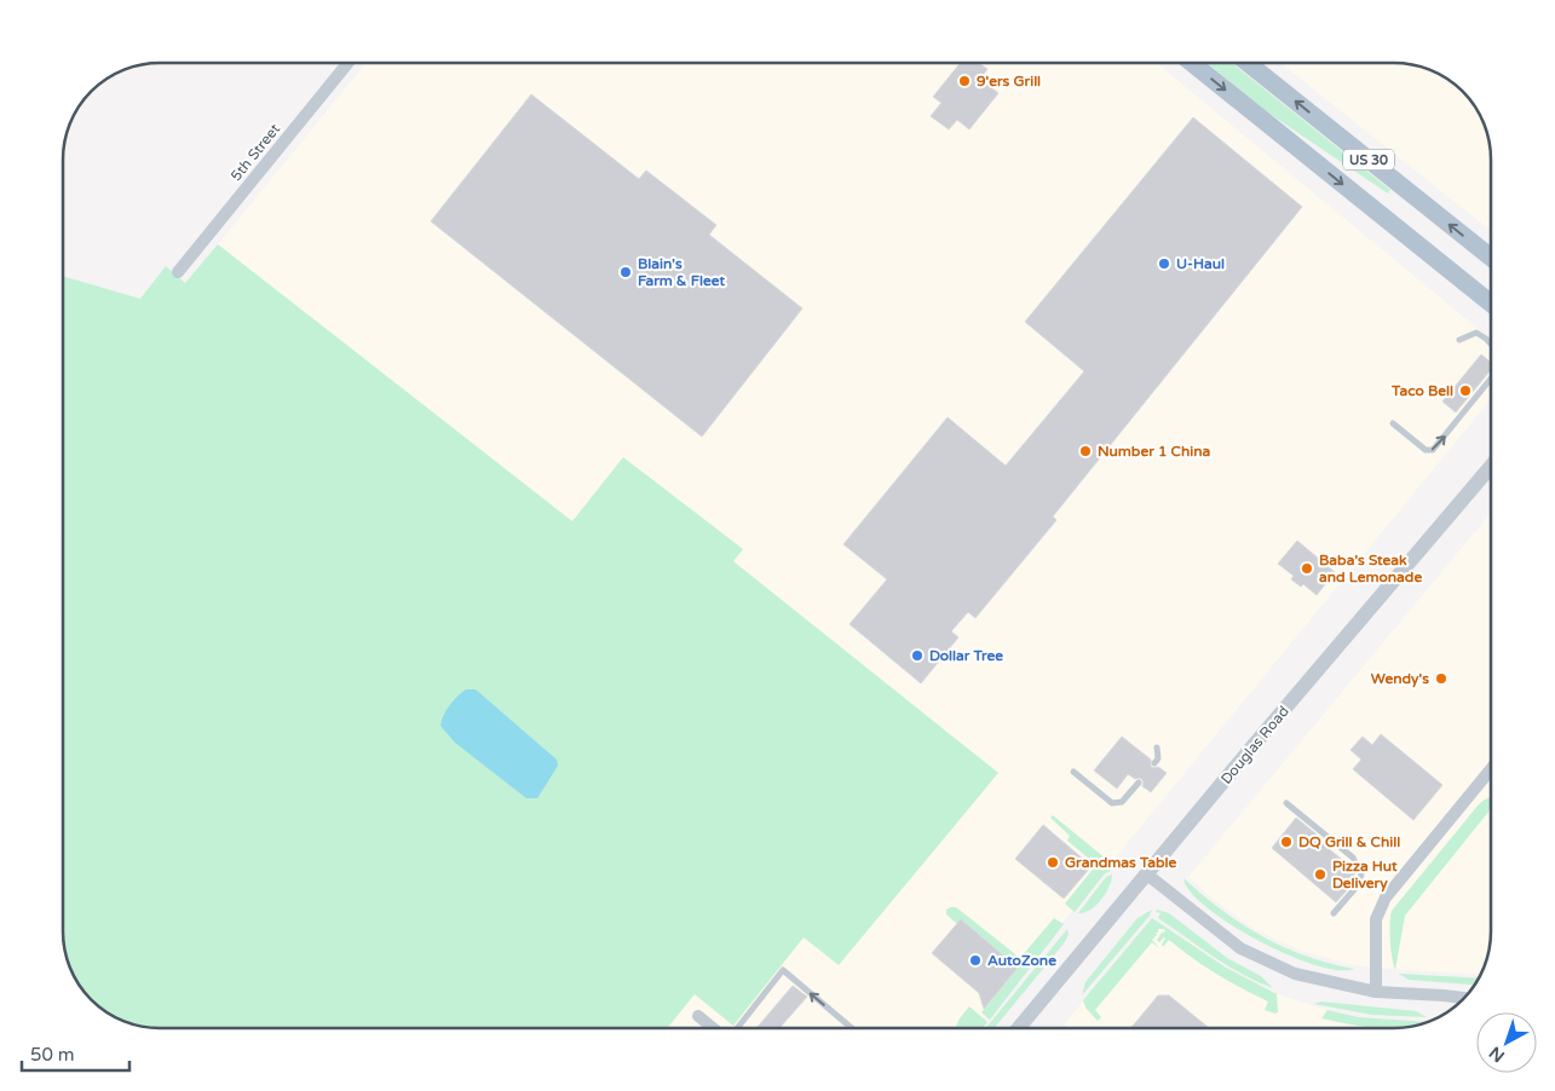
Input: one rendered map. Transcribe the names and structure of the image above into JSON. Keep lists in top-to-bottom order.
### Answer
{
  "streets": {
    "main road": ["US 30"],
    "street": ["5th Street", "Douglas Road"]
  },
  "places": [
    "9'ers Grill",
    "U-Haul",
    "Blain's Farm & Fleet",
    "Taco Bell",
    "Number 1 China",
    "Baba's Steak and Lemonade",
    "Dollar Tree",
    "Wendy's",
    "DQ Grill & Chill",
    "Grandmas Table",
    "Pizza Hut Delivery",
    "AutoZone"
  ],
  "scale_bar": "50 m",
  "north": "bottom left"
}
